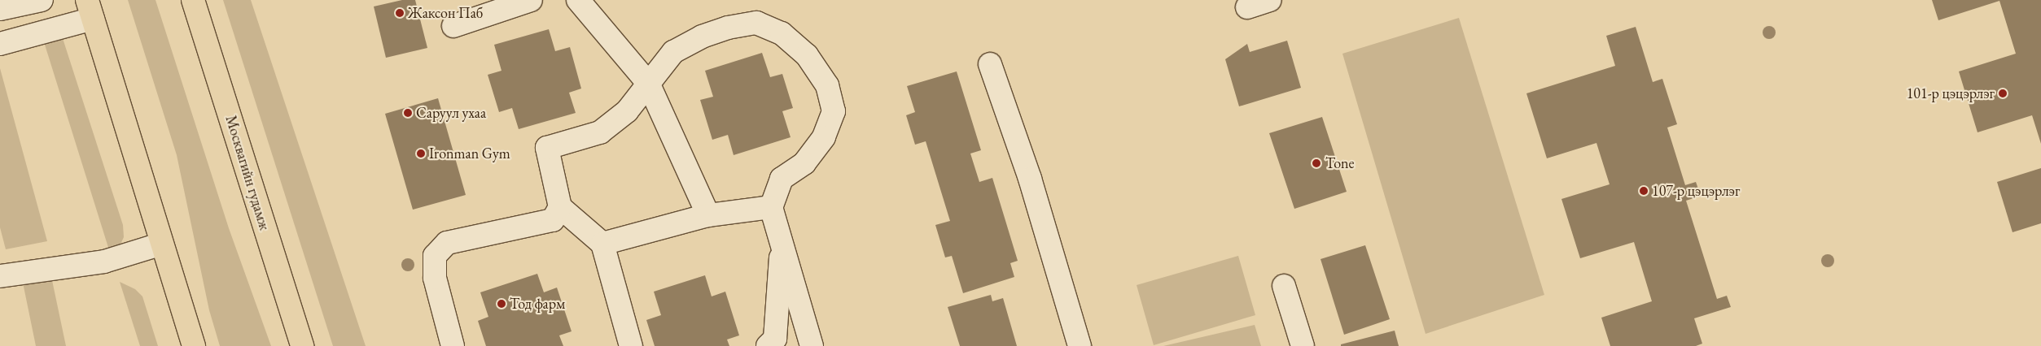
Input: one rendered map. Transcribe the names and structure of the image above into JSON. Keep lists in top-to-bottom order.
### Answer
{
  "streets": {
    "highway": ["Москвагийн гудамж"]
  },
  "places": [
    "Жаксон Паб",
    "101-р цэцэрлэг",
    "Саруул ухаа",
    "Ironman Gym",
    "Tone",
    "107-р цэцэрлэг",
    "Тод фарм"
  ]
}
